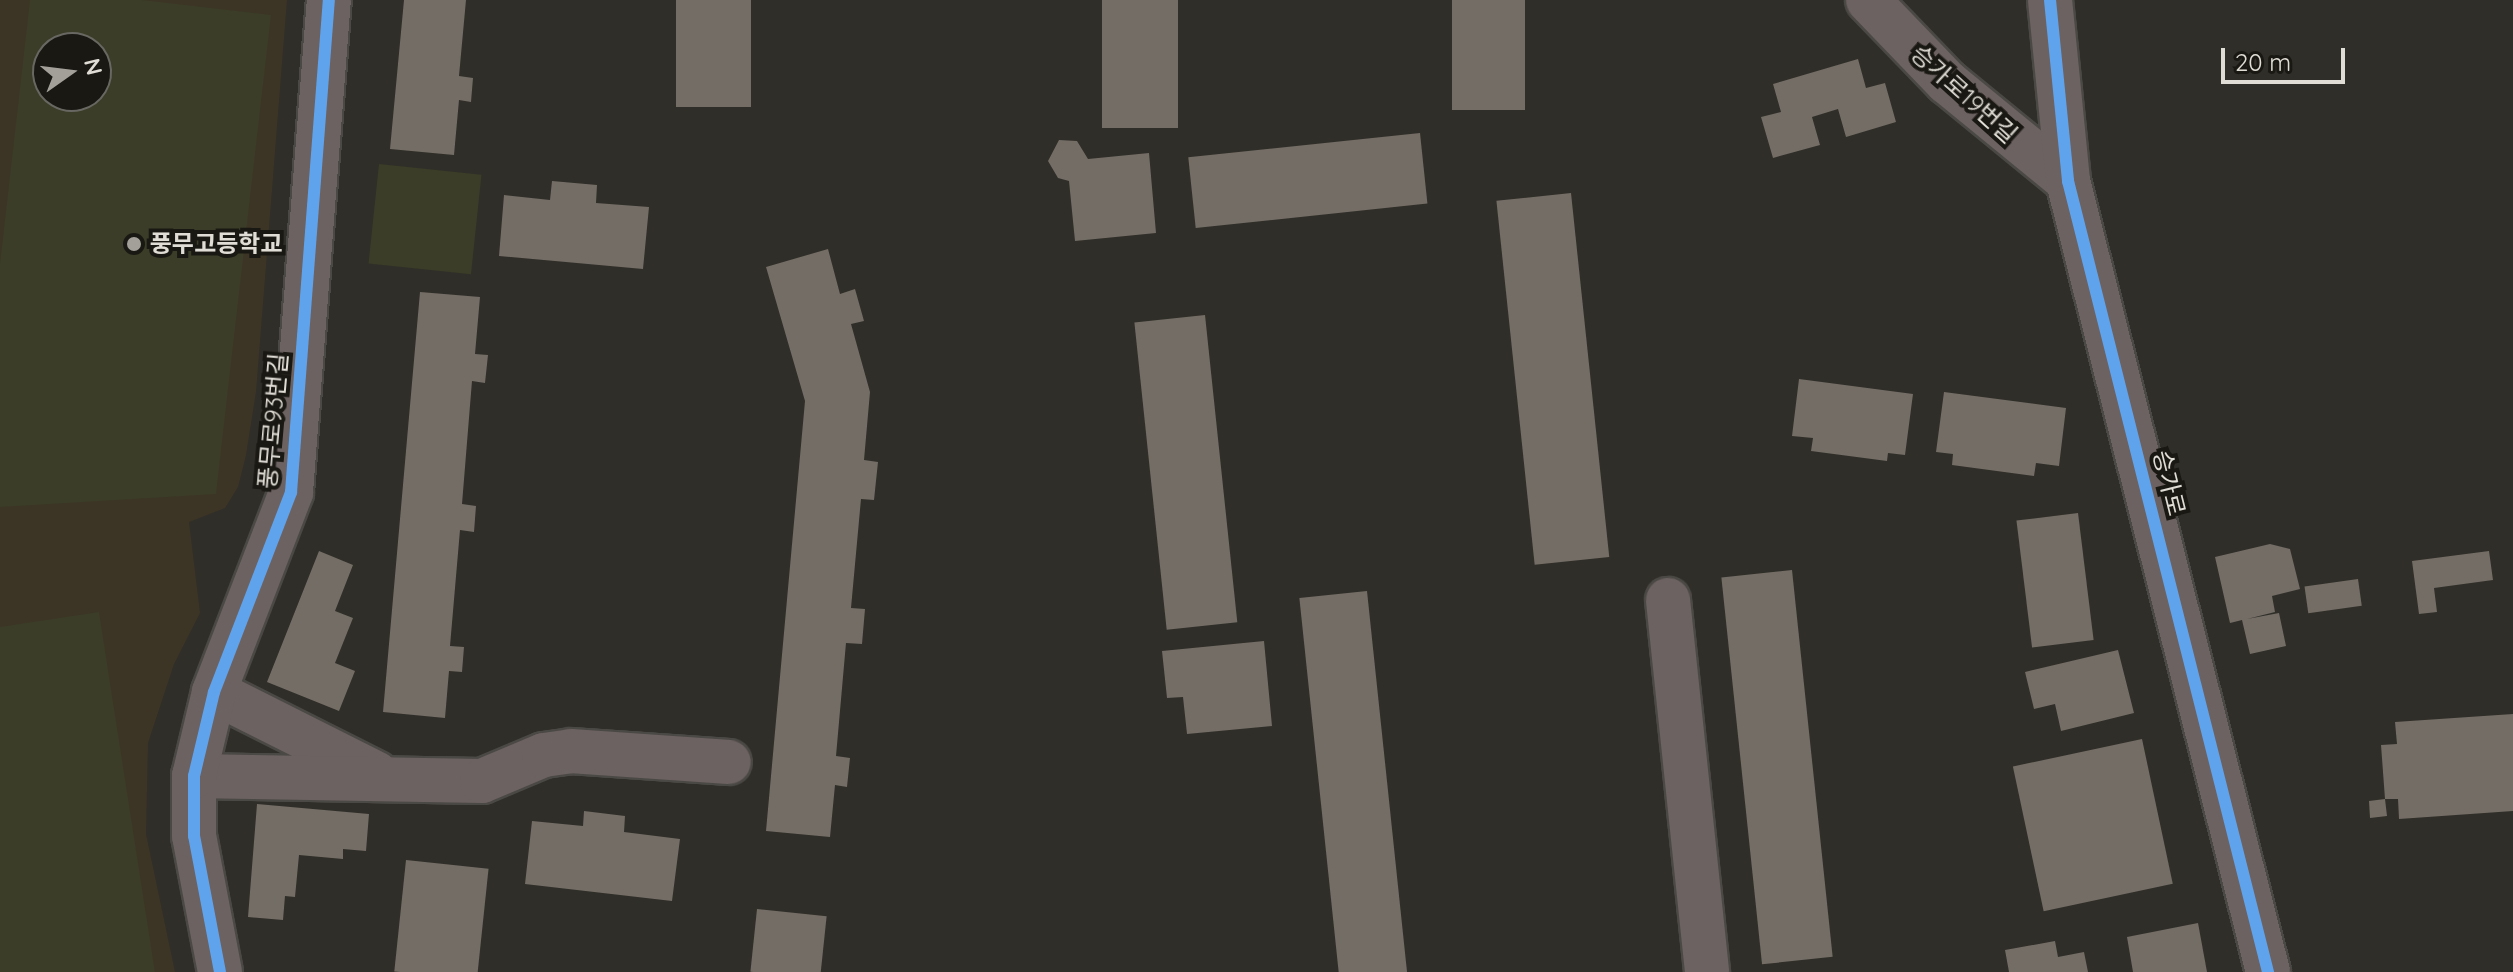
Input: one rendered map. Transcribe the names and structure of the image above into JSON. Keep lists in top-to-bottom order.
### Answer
{
  "streets": {
    "street": ["승가로19번길", "풍무로93번길", "승가로"]
  },
  "crossings": [
    ["승가로19번길", "승가로"]
  ],
  "places": ["풍무고등학교"],
  "scale_bar": "20 m",
  "north": "right"
}
